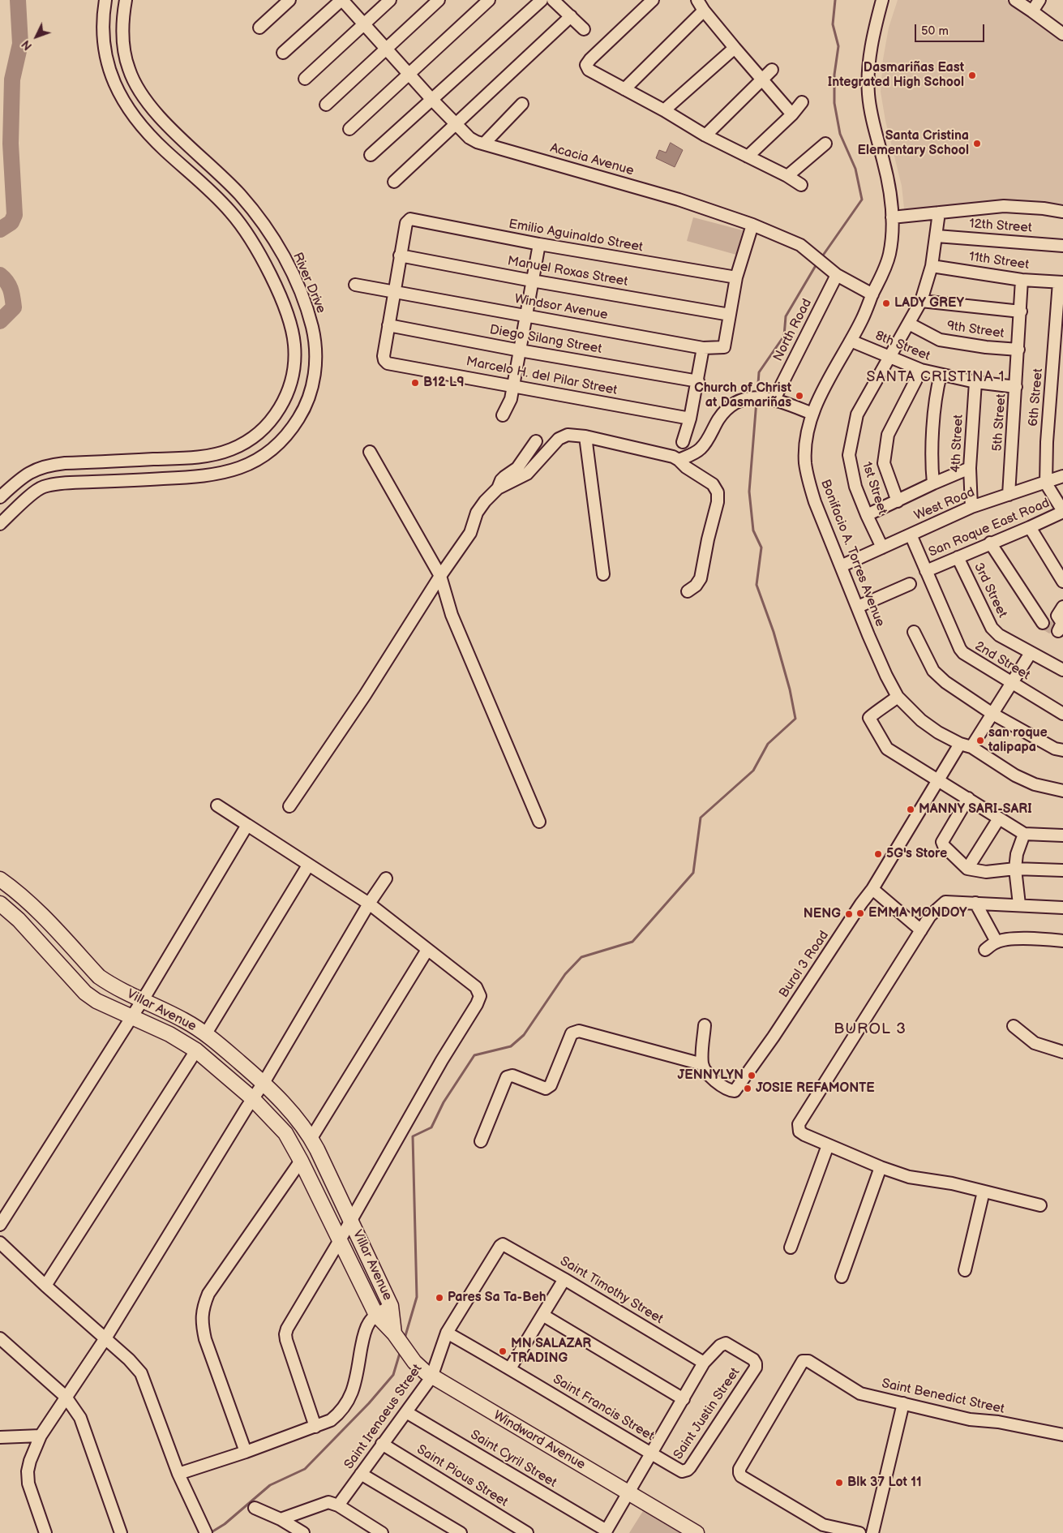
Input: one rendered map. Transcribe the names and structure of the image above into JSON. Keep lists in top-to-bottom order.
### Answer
{
  "streets": {
    "main road": ["Villar Avenue", "Windward Avenue"],
    "street": [
      "Acacia Avenue",
      "12th Street",
      "Emilio Aguinaldo Street",
      "11th Street",
      "Manuel Roxas Street",
      "River Drive",
      "Windsor Avenue",
      "North Road",
      "9th Street",
      "Diego Silang Street",
      "8th Street",
      "Marcelo H. del Pilar Street",
      "6th Street",
      "5th Street",
      "4th Street",
      "1st Street",
      "West Road",
      "San Roque East Road",
      "Bonifacio A. Torres Avenue",
      "3rd Street",
      "2nd Street",
      "Burol 3 Road",
      "Saint Timothy Street",
      "Saint Benedict Street",
      "Saint Francis Street",
      "Saint Justin Street",
      "Saint Irenaeus Street",
      "Saint Cyril Street",
      "Saint Pious Street"
    ]
  },
  "crossings": [
    ["Acacia Avenue", "North Road"],
    ["Acacia Avenue", "Bonifacio A. Torres Avenue"],
    ["12th Street", "1st Street"],
    ["Emilio Aguinaldo Street", "Manuel Roxas Street"],
    ["11th Street", "6th Street"],
    ["11th Street", "5th Street"],
    ["11th Street", "1st Street"],
    ["Manuel Roxas Street", "Windsor Avenue"],
    ["9th Street", "5th Street"],
    ["9th Street", "1st Street"],
    ["Diego Silang Street", "Marcelo H. del Pilar Street"],
    ["8th Street", "5th Street"],
    ["8th Street", "4th Street"],
    ["8th Street", "1st Street"],
    ["8th Street", "Bonifacio A. Torres Avenue"],
    ["6th Street", "West Road"],
    ["5th Street", "West Road"],
    ["4th Street", "West Road"],
    ["1st Street", "West Road"],
    ["West Road", "Bonifacio A. Torres Avenue"],
    ["West Road", "2nd Street"],
    ["San Roque East Road", "3rd Street"],
    ["San Roque East Road", "2nd Street"],
    ["Bonifacio A. Torres Avenue", "Burol 3 Road"],
    ["Villar Avenue", "Windward Avenue"],
    ["Saint Timothy Street", "Saint Justin Street"],
    ["Saint Timothy Street", "Saint Irenaeus Street"],
    ["Saint Francis Street", "Saint Justin Street"],
    ["Saint Francis Street", "Saint Irenaeus Street"],
    ["Saint Irenaeus Street", "Windward Avenue"],
    ["Saint Irenaeus Street", "Saint Cyril Street"],
    ["Saint Irenaeus Street", "Saint Pious Street"]
  ],
  "districts": ["SANTA CRISTINA 1", "BUROL 3"],
  "places": [
    "Dasmariñas East Integrated High School",
    "Santa Cristina Elementary School",
    "LADY GREY",
    "B12 L9",
    "Church of Christ at Dasmariñas",
    "san roque talipapa",
    "MANNY SARI-SARI",
    "5G's Store",
    "EMMA MONDOY",
    "NENG",
    "JENNYLYN",
    "JOSIE REFAMONTE",
    "Pares Sa Ta-Beh",
    "MN SALAZAR TRADING",
    "Blk 37 Lot 11"
  ],
  "scale_bar": "50 m",
  "north": "bottom left"
}
